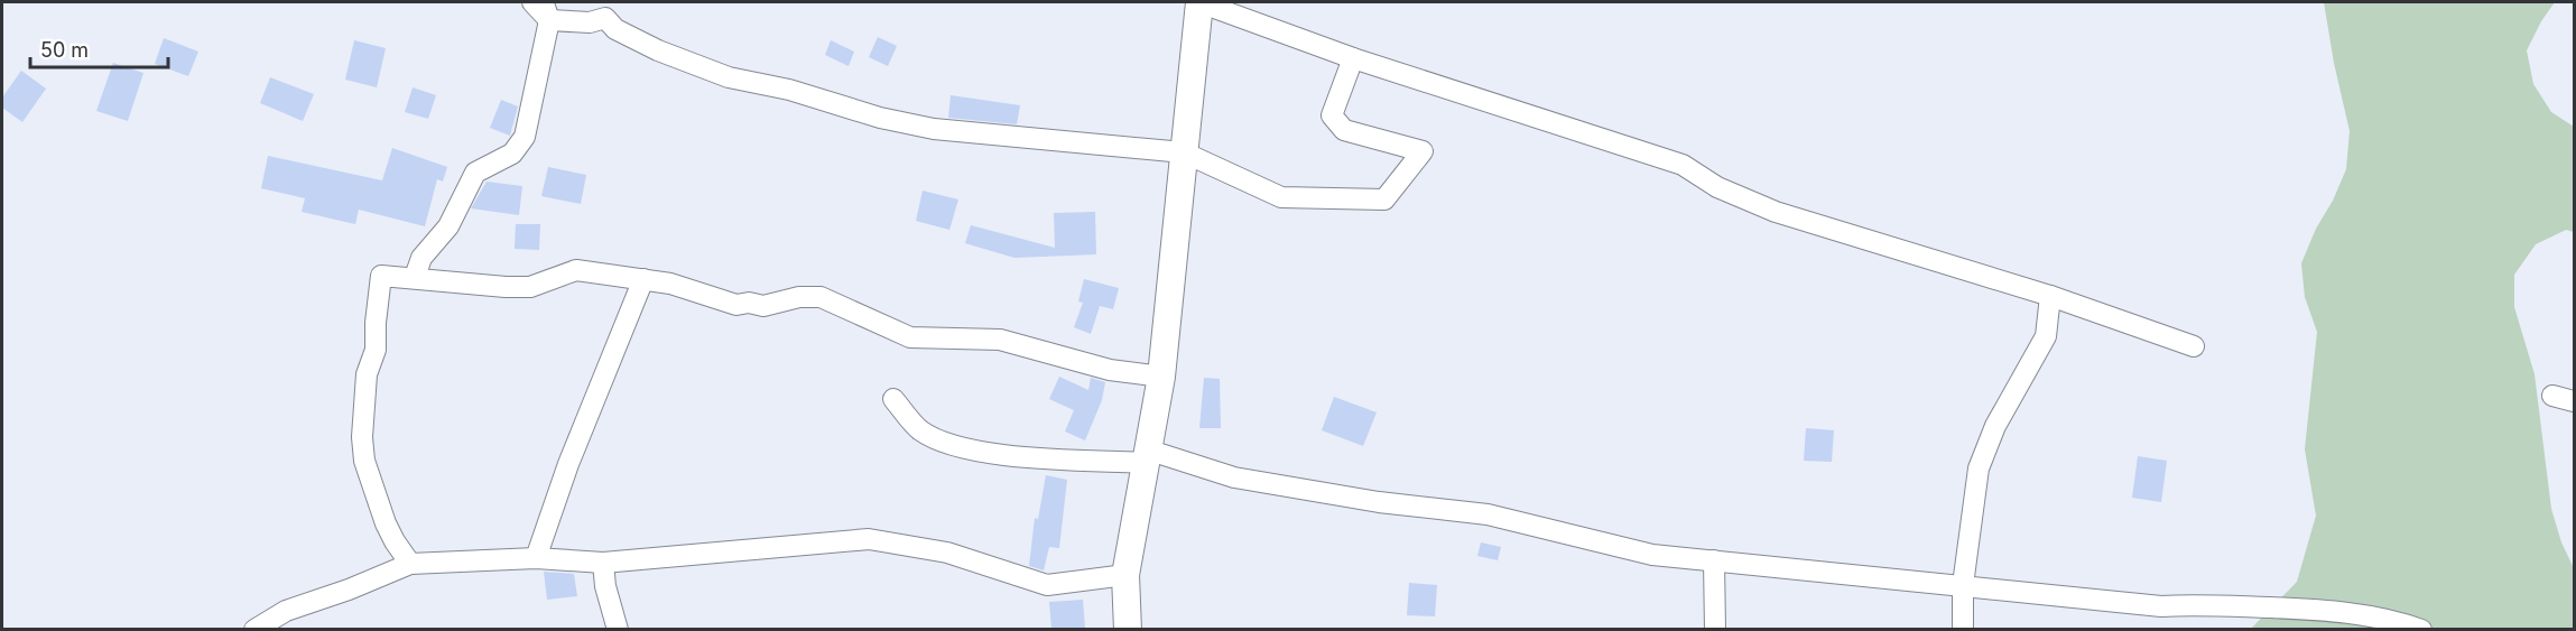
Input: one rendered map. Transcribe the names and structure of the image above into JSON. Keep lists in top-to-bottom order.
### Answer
{
  "scale_bar": "50 m"
}
